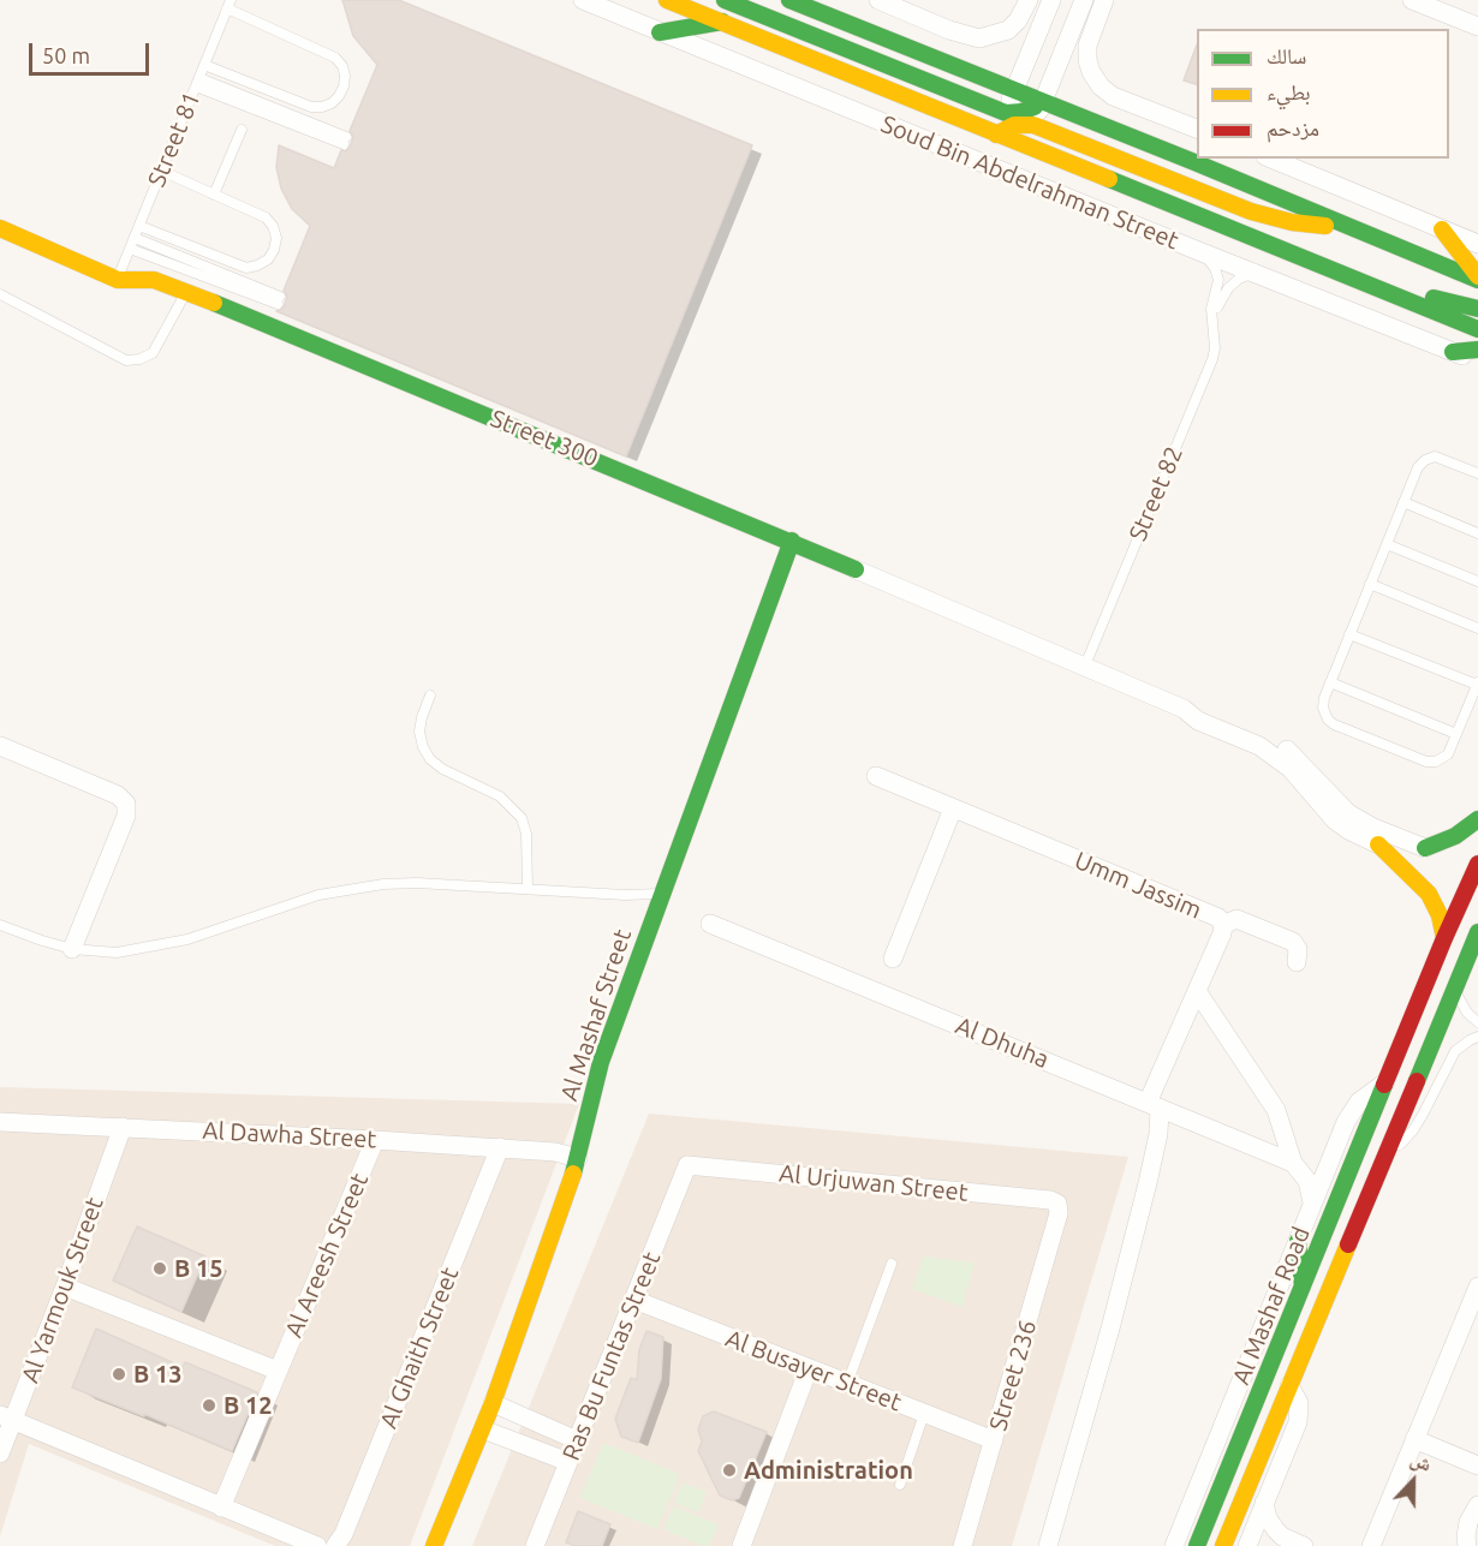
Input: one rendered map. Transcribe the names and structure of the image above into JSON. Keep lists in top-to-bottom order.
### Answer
{
  "streets": {
    "street": [
      "Soud Bin Abdelrahman Street",
      "Street 300",
      "Umm Jassim",
      "Al Mashaf Street",
      "Al Dhuha",
      "Al Dawha Street",
      "Al Urjuwan Street",
      "Al Areesh Street",
      "Al Yarmouk Street",
      "Al Mashaf Road",
      "Al Ghaith Street",
      "Ras Bu Funtas Street",
      "Al Busayer Street",
      "Street 236"
    ],
    "lane": ["Street 81", "Street 82"]
  },
  "crossings": [
    ["Street 81", "Street 300"],
    ["Soud Bin Abdelrahman Street", "Street 82"],
    ["Street 300", "Street 82"],
    ["Street 300", "Al Mashaf Street"],
    ["Umm Jassim", "Al Dhuha"],
    ["Al Mashaf Street", "Al Dawha Street"],
    ["Al Dawha Street", "Al Areesh Street"],
    ["Al Dawha Street", "Al Yarmouk Street"],
    ["Al Dawha Street", "Al Ghaith Street"],
    ["Al Urjuwan Street", "Ras Bu Funtas Street"],
    ["Al Urjuwan Street", "Street 236"],
    ["Ras Bu Funtas Street", "Al Busayer Street"],
    ["Al Busayer Street", "Street 236"]
  ],
  "places": [
    "B 15",
    "B 13",
    "B 12",
    "Administration"
  ],
  "legend": ["سالك", "بطيء", "مزدحم"],
  "scale_bar": "50 m",
  "north": "top"
}
